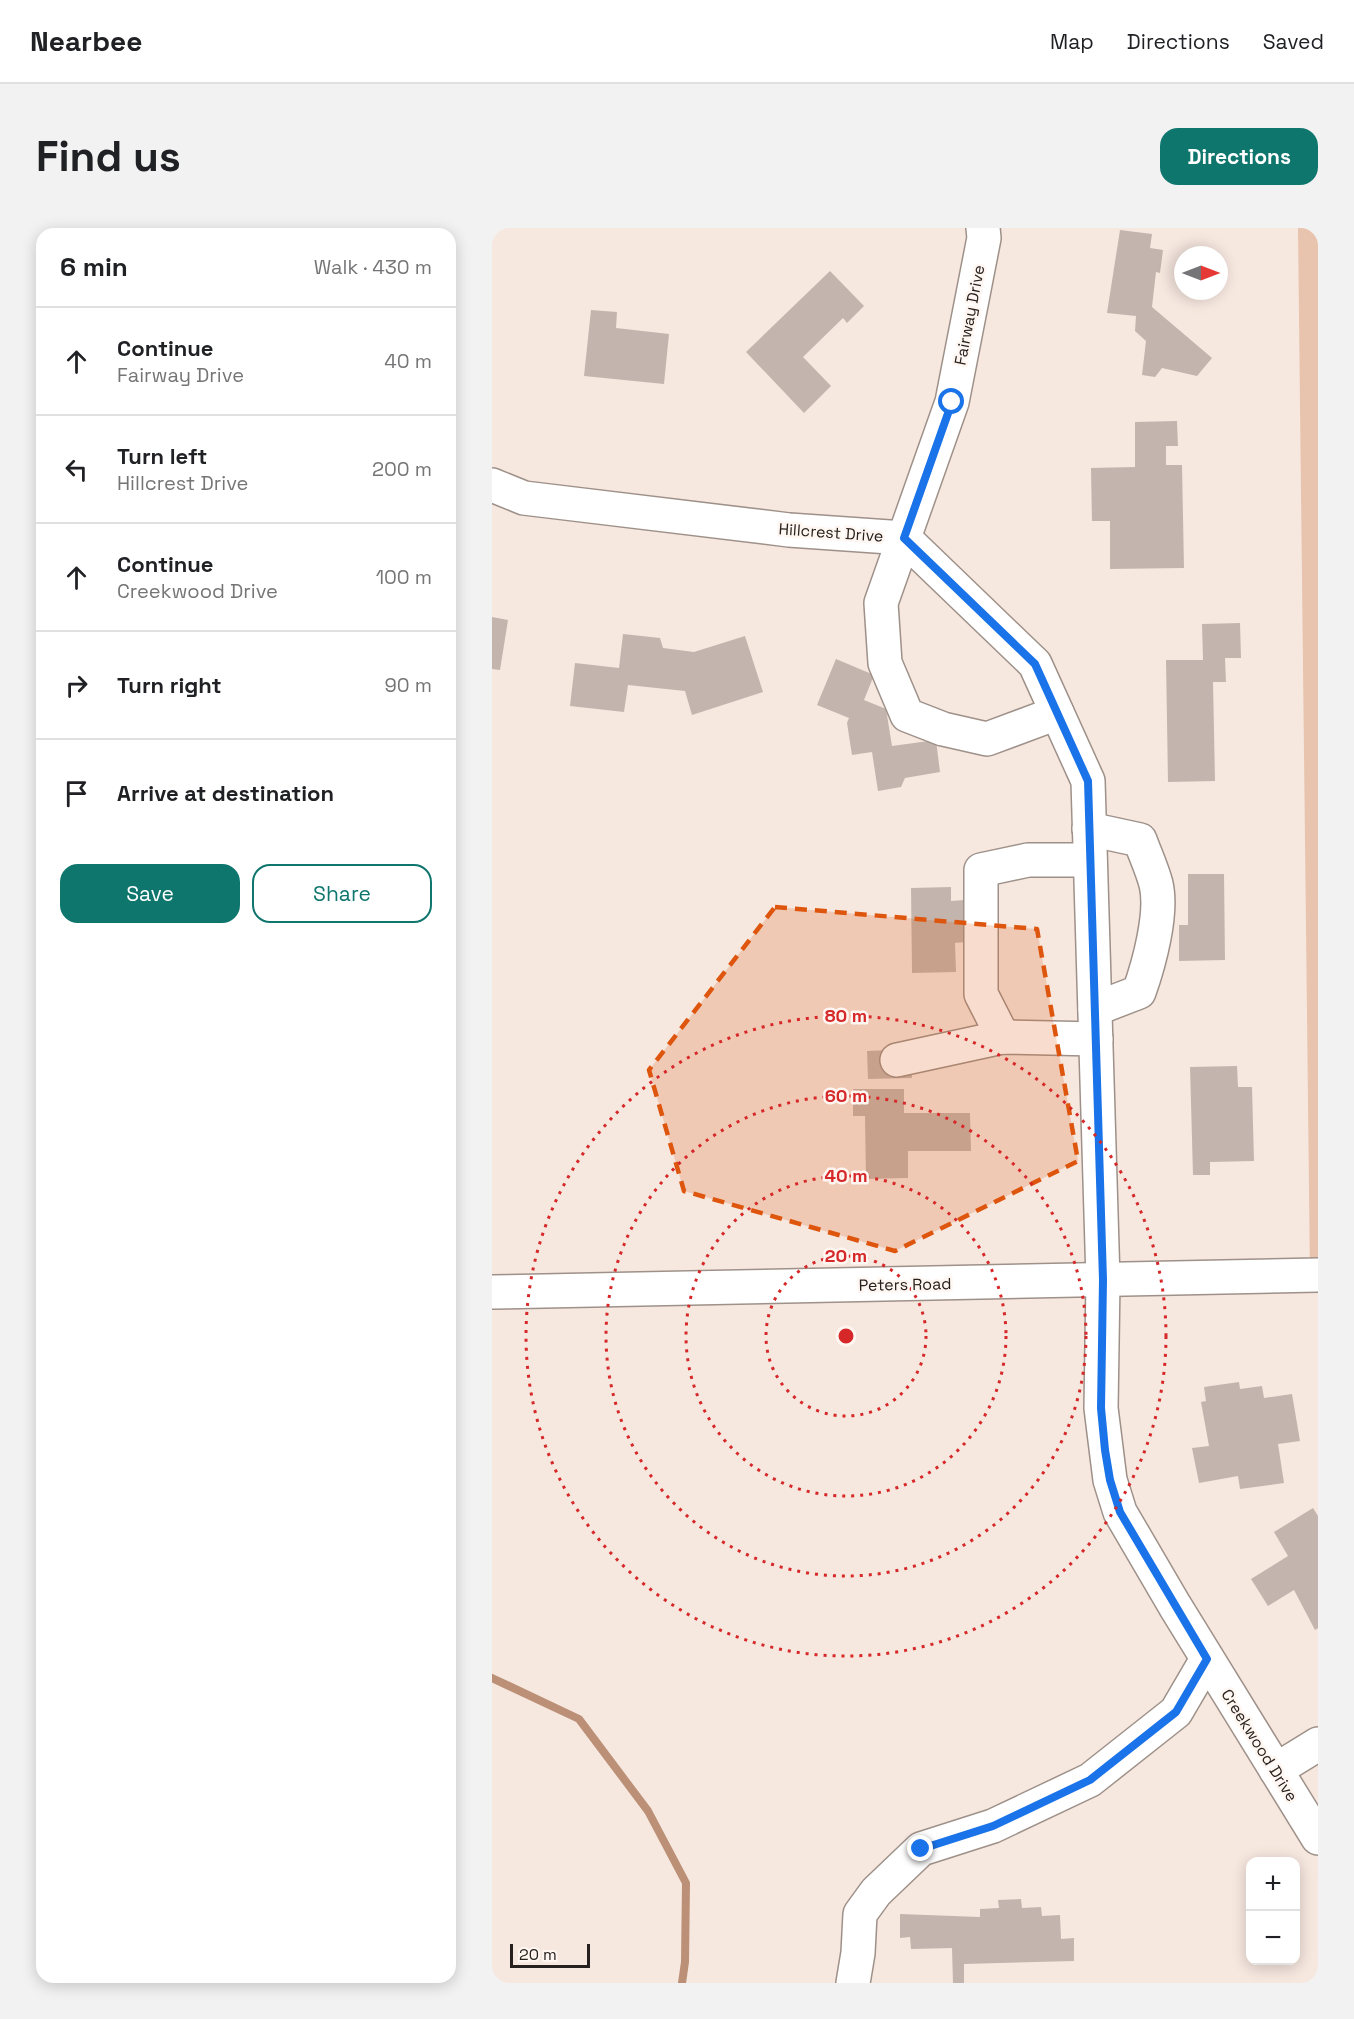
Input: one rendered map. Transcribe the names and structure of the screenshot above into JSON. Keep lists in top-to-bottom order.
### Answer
{
  "streets": {
    "street": [
      "Fairway Drive",
      "Hillcrest Drive",
      "Peters Road",
      "Creekwood Drive"
    ]
  },
  "crossings": [
    ["Fairway Drive", "Hillcrest Drive"],
    ["Hillcrest Drive", "Peters Road"],
    ["Hillcrest Drive", "Creekwood Drive"],
    ["Peters Road", "Creekwood Drive"]
  ],
  "scale_bar": "20 m",
  "north": "right",
  "page": {
    "header": "Nearbee",
    "nav": ["Map", "Directions", "Saved"],
    "buttons": [
      "Directions",
      ["Save", "Share"]
    ],
    "title": "Find us",
    "heading": ["6 min", "Walk · 430 m"],
    "list": [
      ["Continue", "Fairway Drive", "40 m"],
      ["Turn left", "Hillcrest Drive", "200 m"],
      ["Continue", "Creekwood Drive", "100 m"],
      ["Turn right", "90 m"],
      "Arrive at destination"
    ],
    "map_buttons": ["+", "−"],
    "scale": "20 m"
  },
  "rings": [
    "80 m",
    "60 m",
    "40 m",
    "20 m"
  ]
}
